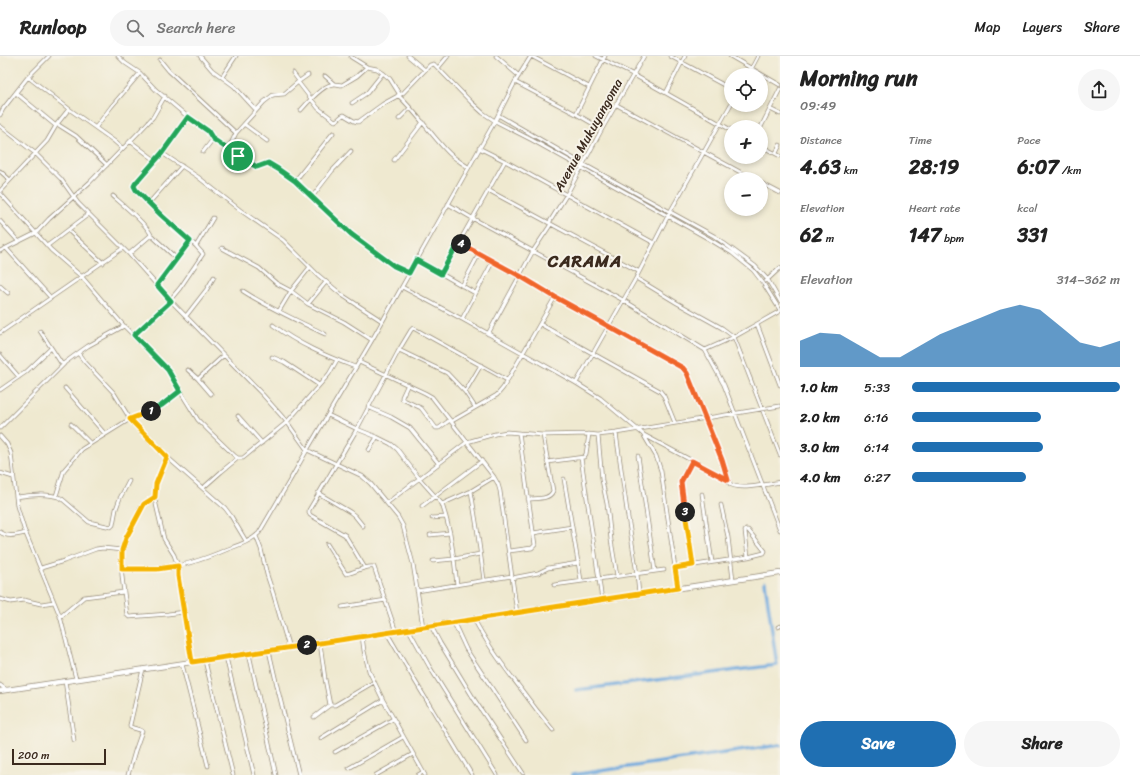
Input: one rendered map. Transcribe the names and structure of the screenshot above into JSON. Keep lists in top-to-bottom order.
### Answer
{
  "streets": {
    "street": ["Avenue Mukuyangoma"]
  },
  "districts": ["CARAMA"],
  "scale_bar": "200 m",
  "page": {
    "header": "Runloop",
    "search": "Search here",
    "nav": ["Map", "Layers", "Share"],
    "heading": ["Morning run", "09:49"],
    "map_buttons": ["+", "−"],
    "stats": [
      ["Distance", "4.63 km"],
      ["Time", "28:19"],
      ["Pace", "6:07 /km"],
      ["Elevation", "62 m"],
      ["Heart rate", "147 bpm"],
      ["kcal", "331"]
    ],
    "pins": [
      "4",
      "1",
      "3",
      "2"
    ],
    "chart": ["Elevation", "314–362 m"],
    "list": [
      {
        "name": "1.0 km",
        "note": "5:33"
      },
      {
        "name": "2.0 km",
        "note": "6:16"
      },
      {
        "name": "3.0 km",
        "note": "6:14"
      },
      {
        "name": "4.0 km",
        "note": "6:27"
      }
    ],
    "buttons": ["Save", "Share"],
    "scale": "200 m"
  }
}
